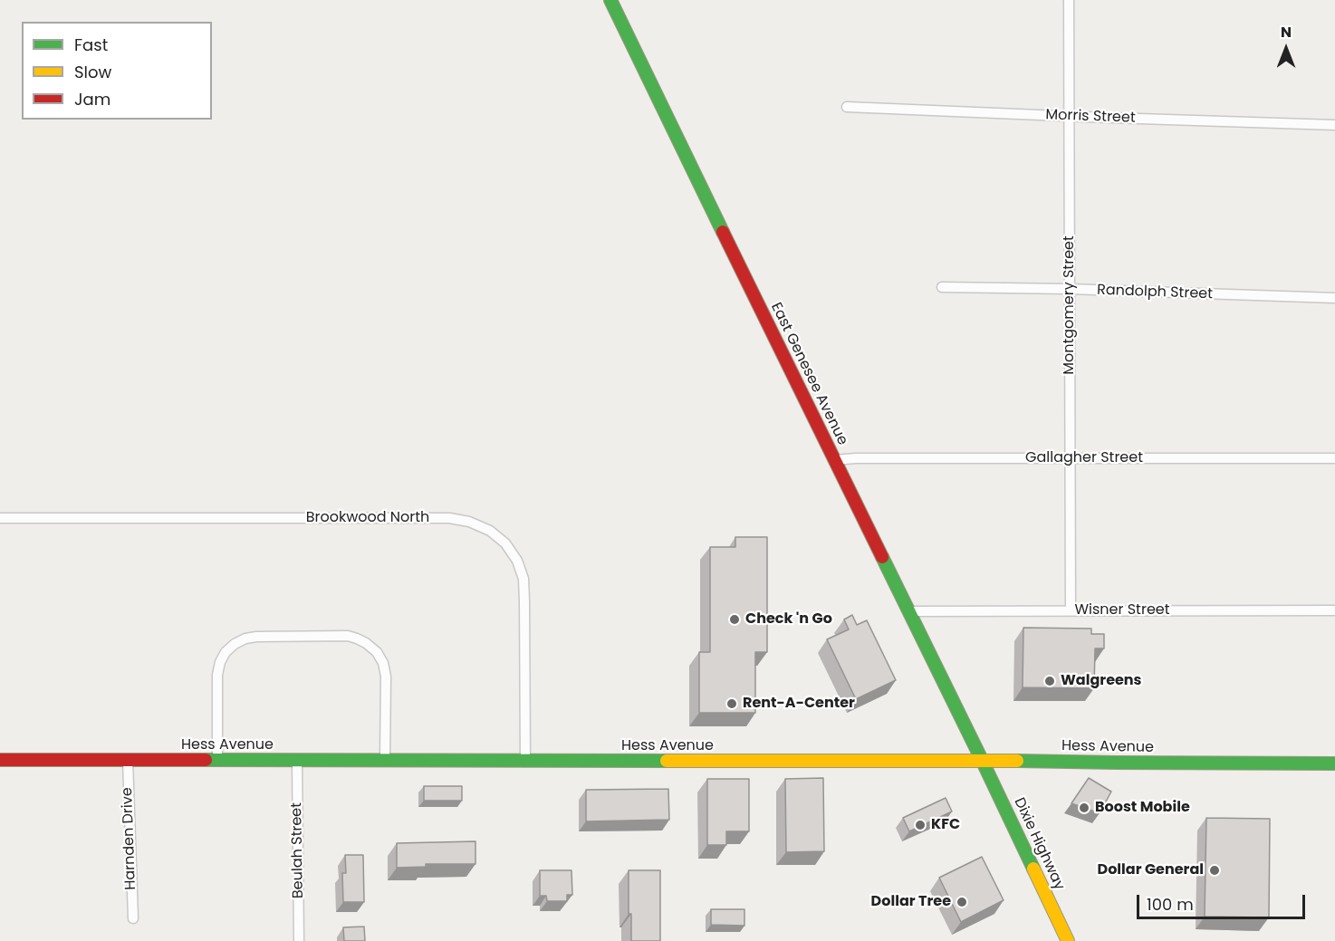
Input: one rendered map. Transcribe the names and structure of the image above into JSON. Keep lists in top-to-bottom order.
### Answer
{
  "streets": {
    "street": [
      "Morris Street",
      "Randolph Street",
      "Montgomery Street",
      "East Genesee Avenue",
      "Gallagher Street",
      "Brookwood North",
      "Wisner Street",
      "Hess Avenue",
      "Harnden Drive",
      "Dixie Highway",
      "Beulah Street"
    ]
  },
  "crossings": [
    ["Morris Street", "Montgomery Street"],
    ["Randolph Street", "Montgomery Street"],
    ["Montgomery Street", "Gallagher Street"],
    ["Montgomery Street", "Wisner Street"],
    ["East Genesee Avenue", "Gallagher Street"],
    ["East Genesee Avenue", "Wisner Street"],
    ["East Genesee Avenue", "Hess Avenue"],
    ["East Genesee Avenue", "Dixie Highway"],
    ["Brookwood North", "Hess Avenue"],
    ["Hess Avenue", "Harnden Drive"],
    ["Hess Avenue", "Dixie Highway"],
    ["Hess Avenue", "Beulah Street"]
  ],
  "places": [
    "Check 'n Go",
    "Walgreens",
    "Rent-A-Center",
    "Boost Mobile",
    "KFC",
    "Dollar General",
    "Dollar Tree"
  ],
  "legend": ["Fast", "Slow", "Jam"],
  "scale_bar": "100 m",
  "north": "top"
}
